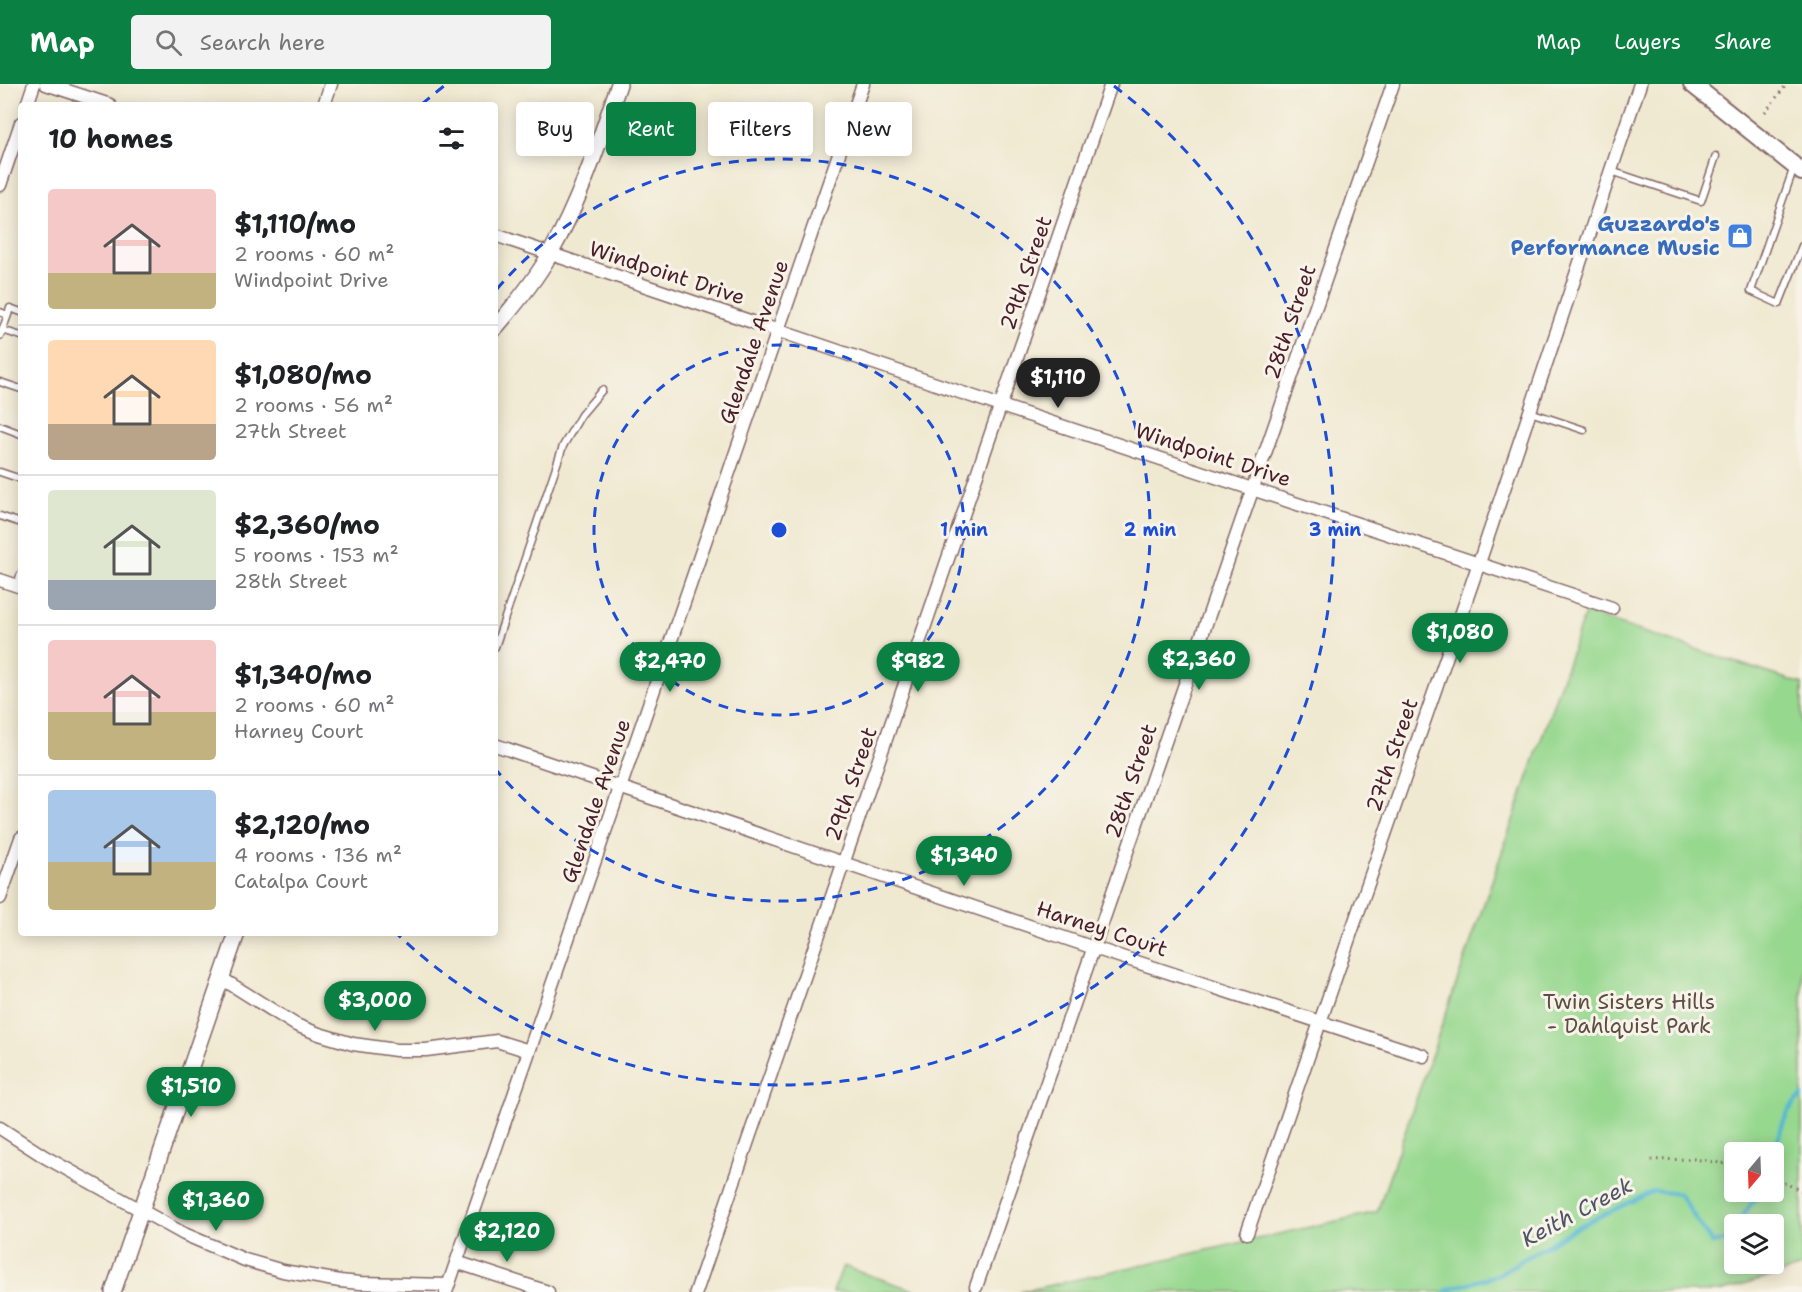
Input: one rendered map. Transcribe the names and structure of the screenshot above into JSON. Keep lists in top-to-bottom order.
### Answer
{
  "streets": {
    "street": [
      "Windpoint Drive",
      "29th Street",
      "28th Street",
      "Glendale Avenue",
      "27th Street",
      "Harney Court"
    ]
  },
  "crossings": [
    ["Windpoint Drive", "29th Street"],
    ["Windpoint Drive", "28th Street"],
    ["Windpoint Drive", "Glendale Avenue"],
    ["Windpoint Drive", "27th Street"],
    ["29th Street", "Harney Court"],
    ["28th Street", "Harney Court"],
    ["Glendale Avenue", "Harney Court"],
    ["27th Street", "Harney Court"]
  ],
  "water": ["Keith Creek"],
  "parks": ["Twin Sisters Hills - Dahlquist Park"],
  "places": {
    "shop": ["Guzzardo's Performance Music"]
  },
  "north": "bottom",
  "page": {
    "header": "Map",
    "search": "Search here",
    "nav": ["Map", "Layers", "Share"],
    "chip": [
      "Buy",
      "Rent",
      "Filters",
      "New"
    ],
    "heading": "10 homes",
    "list": [
      {
        "name": "$1,110/mo",
        "note": "2 rooms · 60 m² · Windpoint Drive"
      },
      {
        "name": "$1,080/mo",
        "note": "2 rooms · 56 m² · 27th Street"
      },
      {
        "name": "$2,360/mo",
        "note": "5 rooms · 153 m² · 28th Street"
      },
      {
        "name": "$1,340/mo",
        "note": "2 rooms · 60 m² · Harney Court"
      },
      {
        "name": "$2,120/mo",
        "note": "4 rooms · 136 m² · Catalpa Court"
      }
    ],
    "price": [
      "$1,110",
      "$1,080",
      "$2,360",
      "$2,470",
      "$982",
      "$1,340",
      "$3,000",
      "$1,510",
      "$1,360",
      "$2,120"
    ]
  },
  "rings": ["1 min", "2 min", "3 min"]
}
